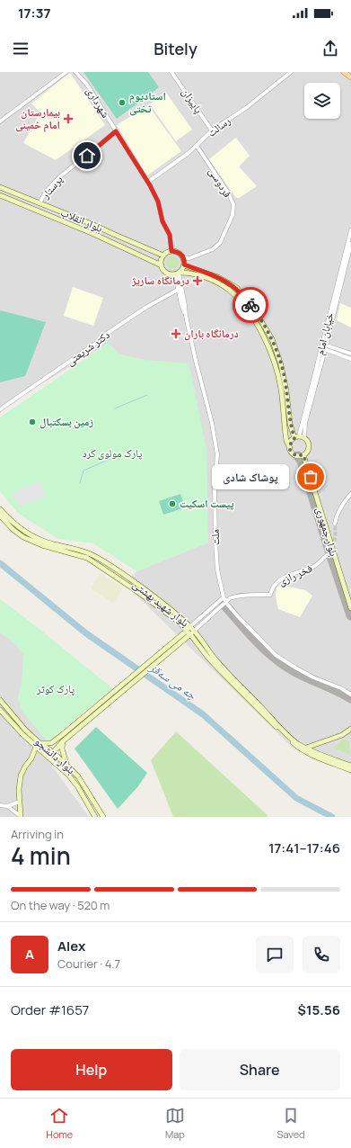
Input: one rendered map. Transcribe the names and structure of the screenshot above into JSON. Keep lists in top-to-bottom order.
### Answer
{
  "streets": {
    "main road": [
      "بلوار انقلاب",
      "بلوار جمهوری",
      "بلوار شهید بهشتی",
      "بلوار دانشجو"
    ],
    "street": [
      "پاییزان",
      "شهرداری",
      "رسالت",
      "فردوسی",
      "پرستار",
      "خیابان امام",
      "دکتر شریعتی",
      "ملت",
      "فخر رازی"
    ]
  },
  "crossings": [
    ["پاییزان", "رسالت"],
    ["شهرداری", "رسالت"],
    ["شهرداری", "فردوسی"],
    ["شهرداری", "پرستار"],
    ["شهرداری", "بلوار انقلاب"],
    ["شهرداری", "ملت"],
    ["رسالت", "فردوسی"],
    ["فردوسی", "بلوار انقلاب"],
    ["فردوسی", "ملت"],
    ["پرستار", "بلوار انقلاب"],
    ["بلوار انقلاب", "ملت"],
    ["خیابان امام", "بلوار جمهوری"],
    ["دکتر شریعتی", "ملت"],
    ["ملت", "فخر رازی"]
  ],
  "water": ["چە می سەقز"],
  "parks": ["پارک مولوی کرد", "پارک کوثر"],
  "places": {
    "other": [
      "استادیوم تختی",
      "زمین بسکتبال",
      "پوشاک شادی",
      "پیست اسکیت"
    ],
    "health": ["بیمارستان امام خمینی", "درمانگاه ساریژ", "درمانگاه باران"]
  },
  "page": {
    "status": "17:37",
    "header": "Bitely",
    "bubble": "پوشاک شادی",
    "heading": ["4 min", "Arriving in", "17:41–17:46"],
    "panel": [
      "Alex",
      "Courier · 4.7",
      "Order #1657",
      "$15.56"
    ],
    "bar": "On the way · 520 m",
    "round": "A",
    "buttons": ["Help", "Share"],
    "tabs": ["Home", "Map", "Saved"]
  }
}
